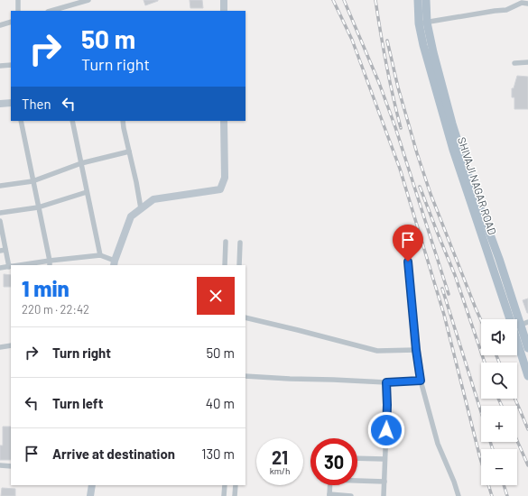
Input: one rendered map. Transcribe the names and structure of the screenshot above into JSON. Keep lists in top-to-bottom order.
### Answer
{
  "streets": {
    "main road": ["SHIVAJI NAGAR ROAD"]
  },
  "page": {
    "turn": ["50 m", "Turn right"],
    "then": "Then",
    "heading": ["1 min", "220 m · 22:42"],
    "map_buttons": ["+", "−"],
    "list": [
      {
        "name": "Turn right",
        "value": "50 m"
      },
      {
        "name": "Turn left",
        "value": "40 m"
      },
      {
        "name": "Arrive at destination",
        "value": "130 m"
      }
    ],
    "speed": "21 km/h",
    "limit": "30"
  }
}
